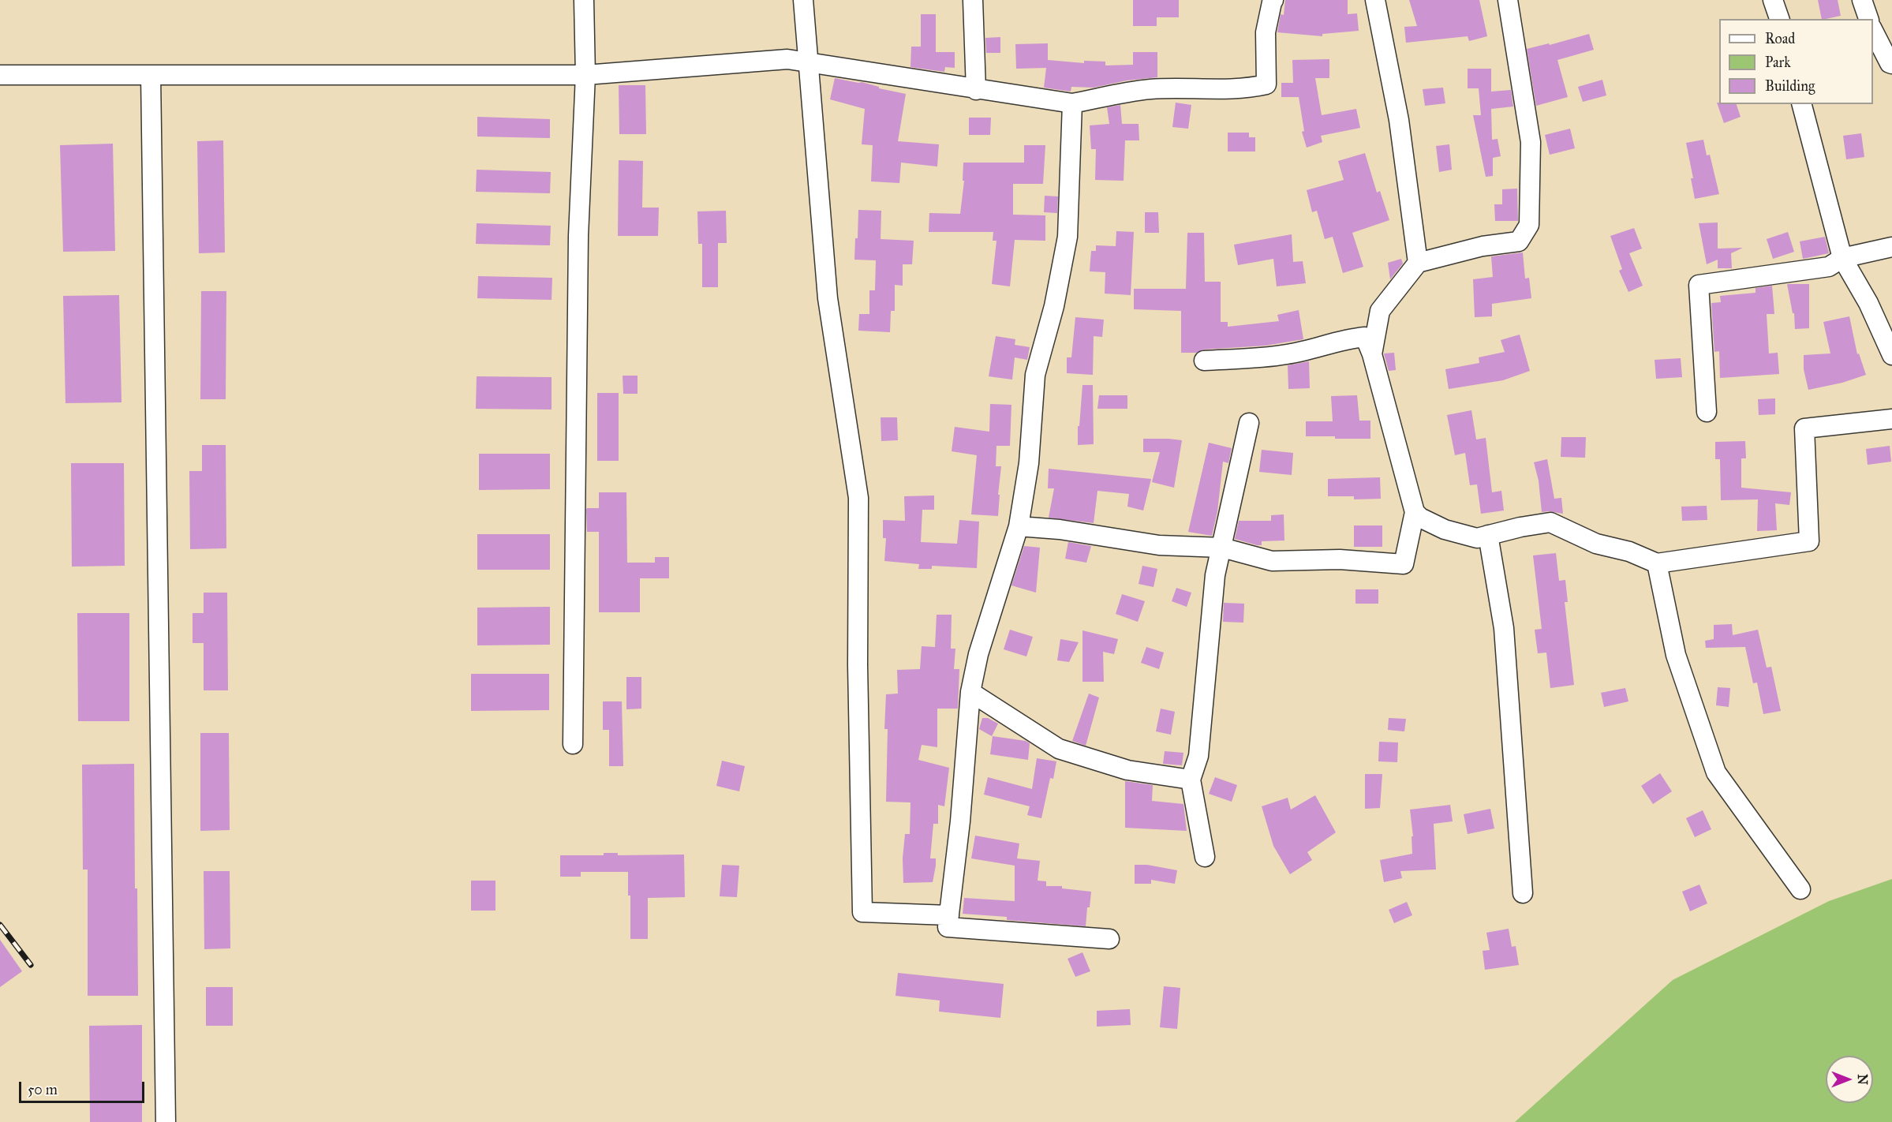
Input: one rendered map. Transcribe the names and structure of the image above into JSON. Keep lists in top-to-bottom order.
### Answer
{
  "legend": ["Road", "Park", "Building"],
  "scale_bar": "50 m",
  "north": "right"
}
